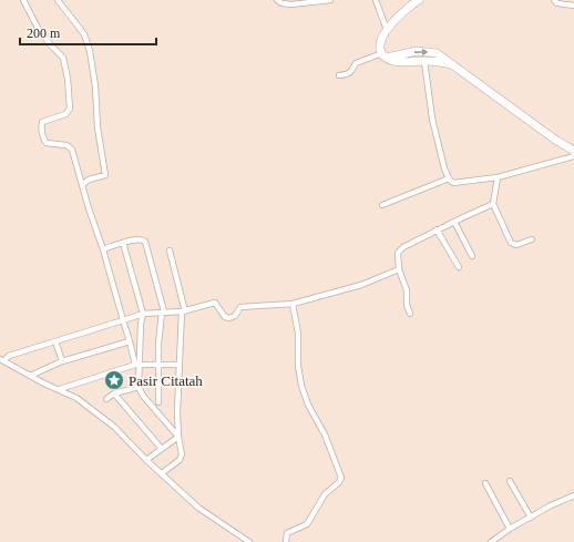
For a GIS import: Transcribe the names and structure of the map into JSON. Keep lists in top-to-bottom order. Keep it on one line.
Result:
{"places":{"place":["Pasir Citatah"]},"scale_bar":"200 m"}
